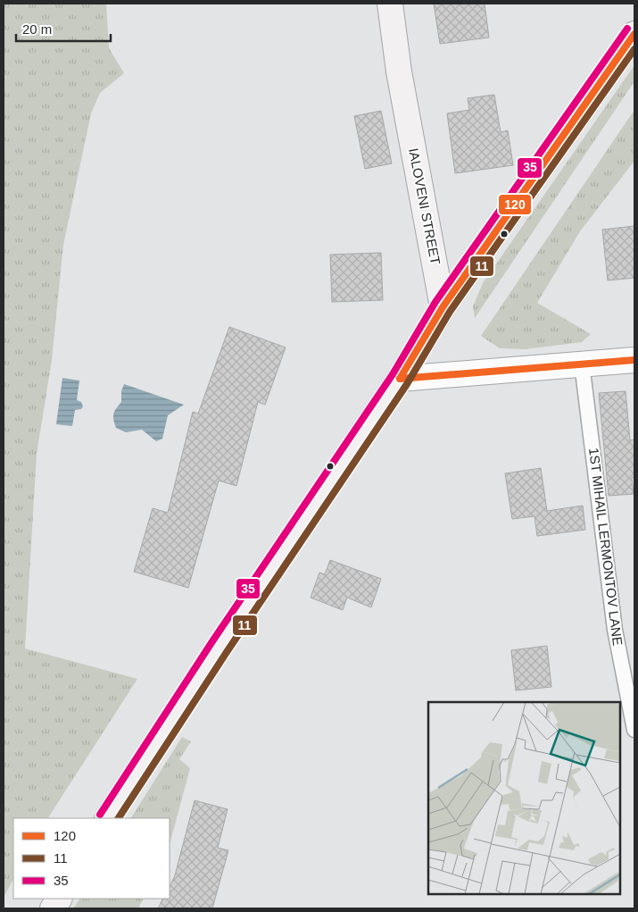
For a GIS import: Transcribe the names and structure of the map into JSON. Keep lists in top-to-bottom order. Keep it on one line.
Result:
{"streets":{"street":["IALOVENI STREET"],"lane":["1ST MIHAIL LERMONTOV LANE"]},"lines":["transit line 35","transit line 120","transit line 11"],"legend":["120","11","35"],"scale_bar":"20 m"}
